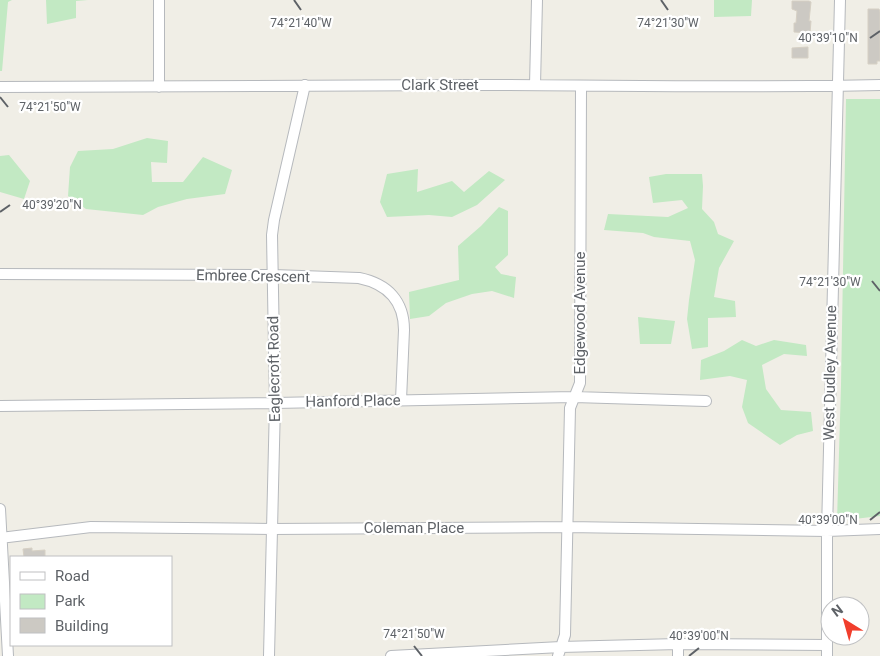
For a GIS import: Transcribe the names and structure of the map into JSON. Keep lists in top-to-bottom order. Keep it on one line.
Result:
{"streets":{"street":["Clark Street","Embree Crescent","Edgewood Avenue","Eaglecroft Road","West Dudley Avenue","Hanford Place","Coleman Place"]},"crossings":[["Clark Street","Edgewood Avenue"],["Clark Street","Eaglecroft Road"],["Clark Street","West Dudley Avenue"],["Embree Crescent","Eaglecroft Road"],["Embree Crescent","Hanford Place"],["Edgewood Avenue","Hanford Place"],["Edgewood Avenue","Coleman Place"],["Eaglecroft Road","Hanford Place"],["Eaglecroft Road","Coleman Place"],["West Dudley Avenue","Coleman Place"]],"legend":["Road","Park","Building"],"north":"top left","coordinates":["74°21'40\"W","74°21'30\"W","40°39'10\"N","74°21'50\"W","40°39'20\"N","40°39'00\"N"]}
